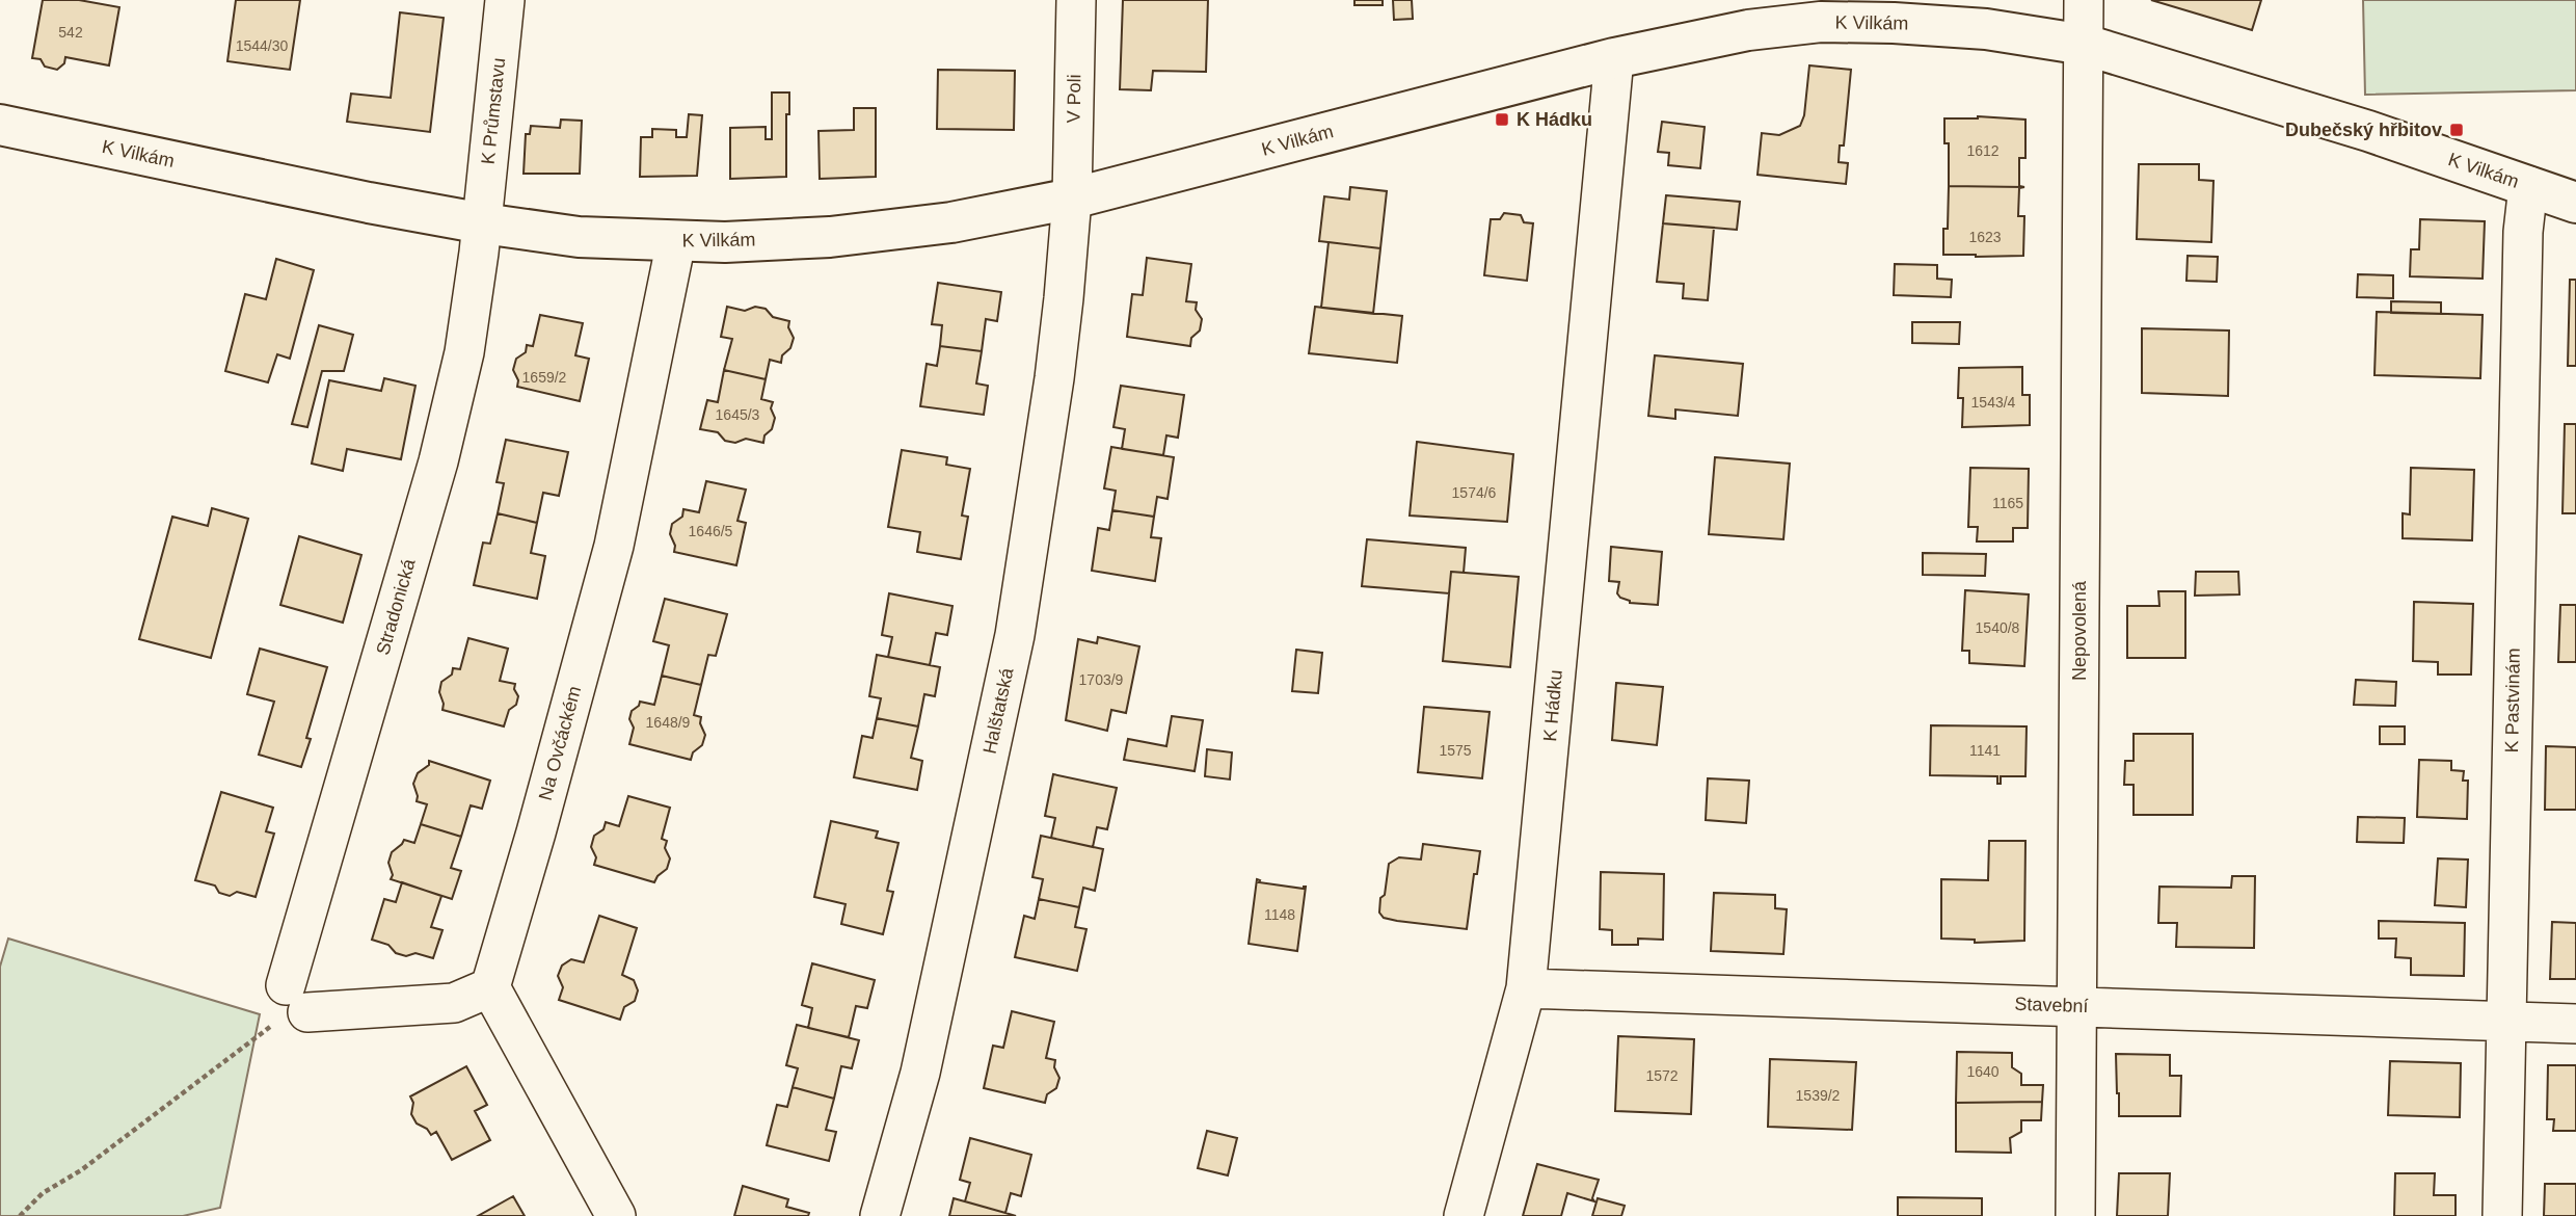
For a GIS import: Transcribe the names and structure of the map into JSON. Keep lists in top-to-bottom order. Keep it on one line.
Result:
{"streets":{"street":["K Vilkám","V Poli","K Průmstavu","Stradonická","Nepovolená","K Pastvinám","K Hádku","Halštatská","Na Ovčáckém","Stavební"]},"crossings":[["K Vilkám","V Poli"],["K Vilkám","K Průmstavu"],["K Vilkám","Stradonická"],["K Vilkám","Nepovolená"],["K Vilkám","K Pastvinám"],["K Vilkám","K Hádku"],["K Vilkám","Halštatská"],["K Vilkám","Na Ovčáckém"],["V Poli","Halštatská"],["K Průmstavu","Stradonická"],["Nepovolená","Stavební"],["K Pastvinám","Stavební"],["K Hádku","Stavební"]],"places":{"transit":["K Hádku","Dubečský hřbitov"]},"house_numbers":["542","1544/30","1612","1623","1659/2","1543/4","1645/3","1574/6","1165","1646/5","1540/8","1703/9","1648/9","1575","1141","1148","1640","1572","1539/2"]}
